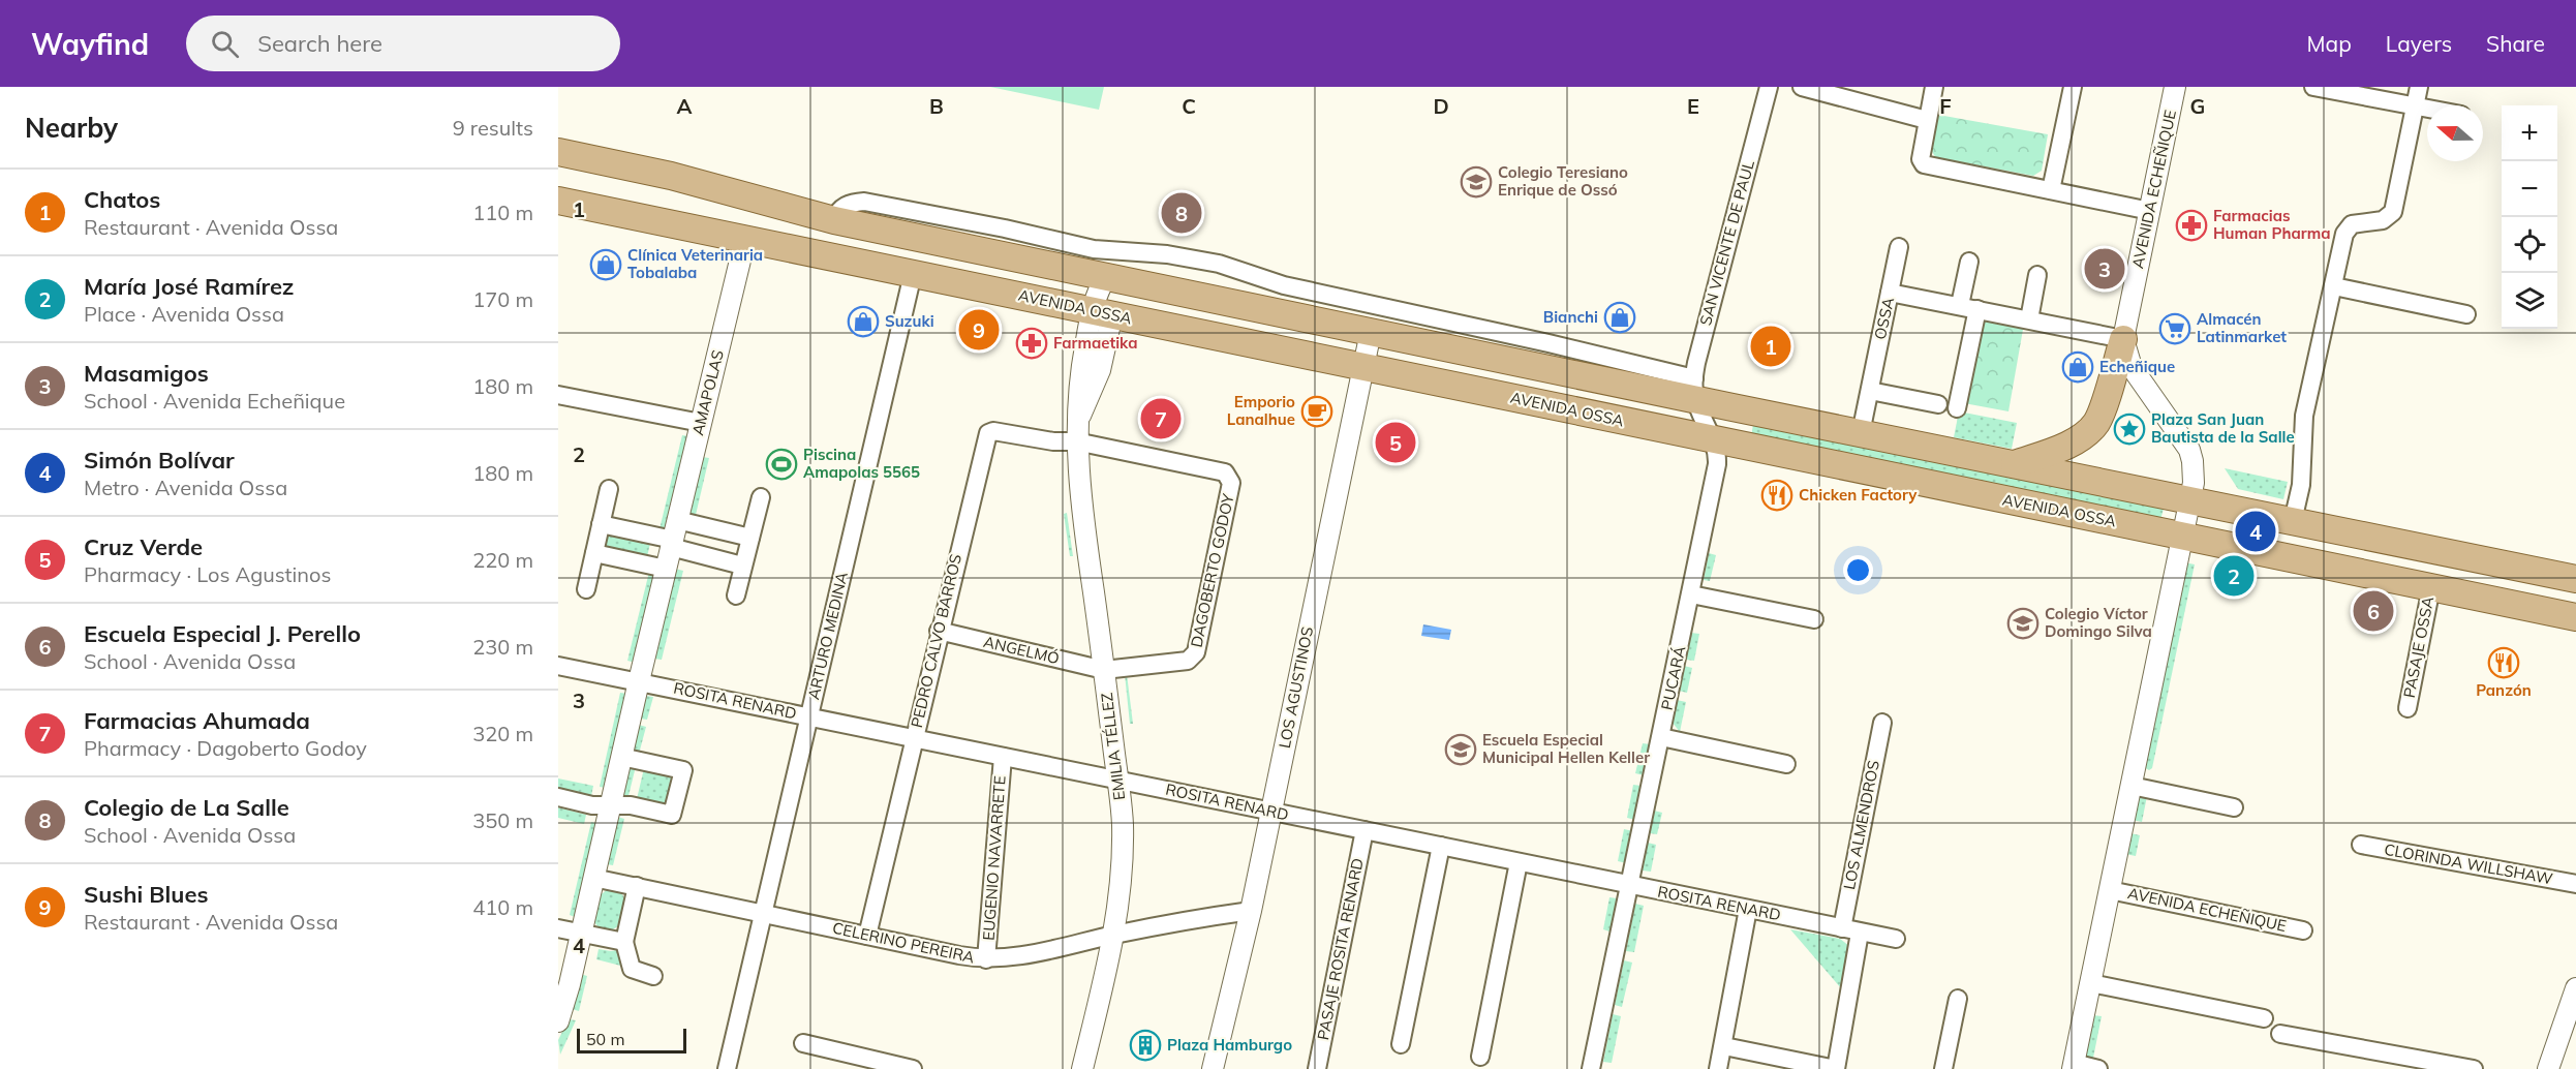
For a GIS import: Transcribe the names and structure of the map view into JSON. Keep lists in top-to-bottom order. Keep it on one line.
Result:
{"streets":{"main road":["AVENIDA OSSA"],"street":["AVENIDA ECHEÑIQUE","SAN VICENTE DE PAUL","OSSA","AMAPOLAS","DAGOBERTO GODOY","ARTURO MEDINA","PEDRO CALVO BARROS","PASAJE OSSA","ANGELMÓ","PUCARÁ","LOS AGUSTINOS","ROSITA RENARD","EMILIA TÉLLEZ","LOS ALMENDROS","EUGENIO NAVARRETE","CLORINDA WILLSHAW","CELERINO PEREIRA","PASAJE ROSITA RENARD"]},"crossings":[["AVENIDA ECHEÑIQUE","AVENIDA OSSA"],["SAN VICENTE DE PAUL","PUCARÁ"],["AVENIDA OSSA","AMAPOLAS"],["AVENIDA OSSA","ARTURO MEDINA"],["AVENIDA OSSA","PASAJE OSSA"],["AVENIDA OSSA","PUCARÁ"],["AVENIDA OSSA","LOS AGUSTINOS"],["AVENIDA OSSA","EMILIA TÉLLEZ"],["AMAPOLAS","ROSITA RENARD"],["AMAPOLAS","CELERINO PEREIRA"],["DAGOBERTO GODOY","PEDRO CALVO BARROS"],["DAGOBERTO GODOY","ANGELMÓ"],["DAGOBERTO GODOY","EMILIA TÉLLEZ"],["ARTURO MEDINA","ROSITA RENARD"],["ARTURO MEDINA","CELERINO PEREIRA"],["PEDRO CALVO BARROS","ANGELMÓ"],["PEDRO CALVO BARROS","ROSITA RENARD"],["PEDRO CALVO BARROS","EMILIA TÉLLEZ"],["PEDRO CALVO BARROS","CELERINO PEREIRA"],["ANGELMÓ","EMILIA TÉLLEZ"],["PUCARÁ","ROSITA RENARD"],["LOS AGUSTINOS","ROSITA RENARD"],["LOS AGUSTINOS","CELERINO PEREIRA"],["ROSITA RENARD","EMILIA TÉLLEZ"],["ROSITA RENARD","LOS ALMENDROS"],["ROSITA RENARD","EUGENIO NAVARRETE"],["ROSITA RENARD","PASAJE ROSITA RENARD"],["EMILIA TÉLLEZ","CELERINO PEREIRA"],["EUGENIO NAVARRETE","CELERINO PEREIRA"]],"places":{"school or university":["Colegio Teresiano Enrique de Ossó","Colegio Víctor Domingo Silva","Escuela Especial Municipal Hellen Keller"],"pharmacy":["Farmacias Human Pharma","Farmaetika"],"shop":["Clínica Veterinaria Tobalaba","Bianchi","Suzuki","Echeñique"],"supermarket":["Almacén Latinmarket"],"cafe":["Emporio Lanalhue"],"place":["Plaza San Juan Bautista de la Salle"],"sports":["Piscina Amapolas 5565"],"restaurant":["Chicken Factory","Panzón"],"building":["Plaza Hamburgo"]},"scale_bar":"50 m","north":"left","page":{"header":"Wayfind","search":"Search here","nav":["Map","Layers","Share"],"heading":["Nearby","9 results"],"map_buttons":["+","−"],"list":[{"mark":"1","name":"Chatos","note":"Restaurant · Avenida Ossa","value":"110 m"},{"mark":"2","name":"María José Ramírez","note":"Place · Avenida Ossa","value":"170 m"},{"mark":"3","name":"Masamigos","note":"School · Avenida Echeñique","value":"180 m"},{"mark":"4","name":"Simón Bolívar","note":"Metro · Avenida Ossa","value":"180 m"},{"mark":"5","name":"Cruz Verde","note":"Pharmacy · Los Agustinos","value":"220 m"},{"mark":"6","name":"Escuela Especial J. Perello","note":"School · Avenida Ossa","value":"230 m"},{"mark":"7","name":"Farmacias Ahumada","note":"Pharmacy · Dagoberto Godoy","value":"320 m"},{"mark":"8","name":"Colegio de La Salle","note":"School · Avenida Ossa","value":"350 m"},{"mark":"9","name":"Sushi Blues","note":"Restaurant · Avenida Ossa","value":"410 m"}],"pins":["8","3","9","1","7","5","4","2","6"],"scale":"50 m"},"grid":{"columns":["A","B","C","D","E","F","G"],"rows":["1","2","3","4"]}}
